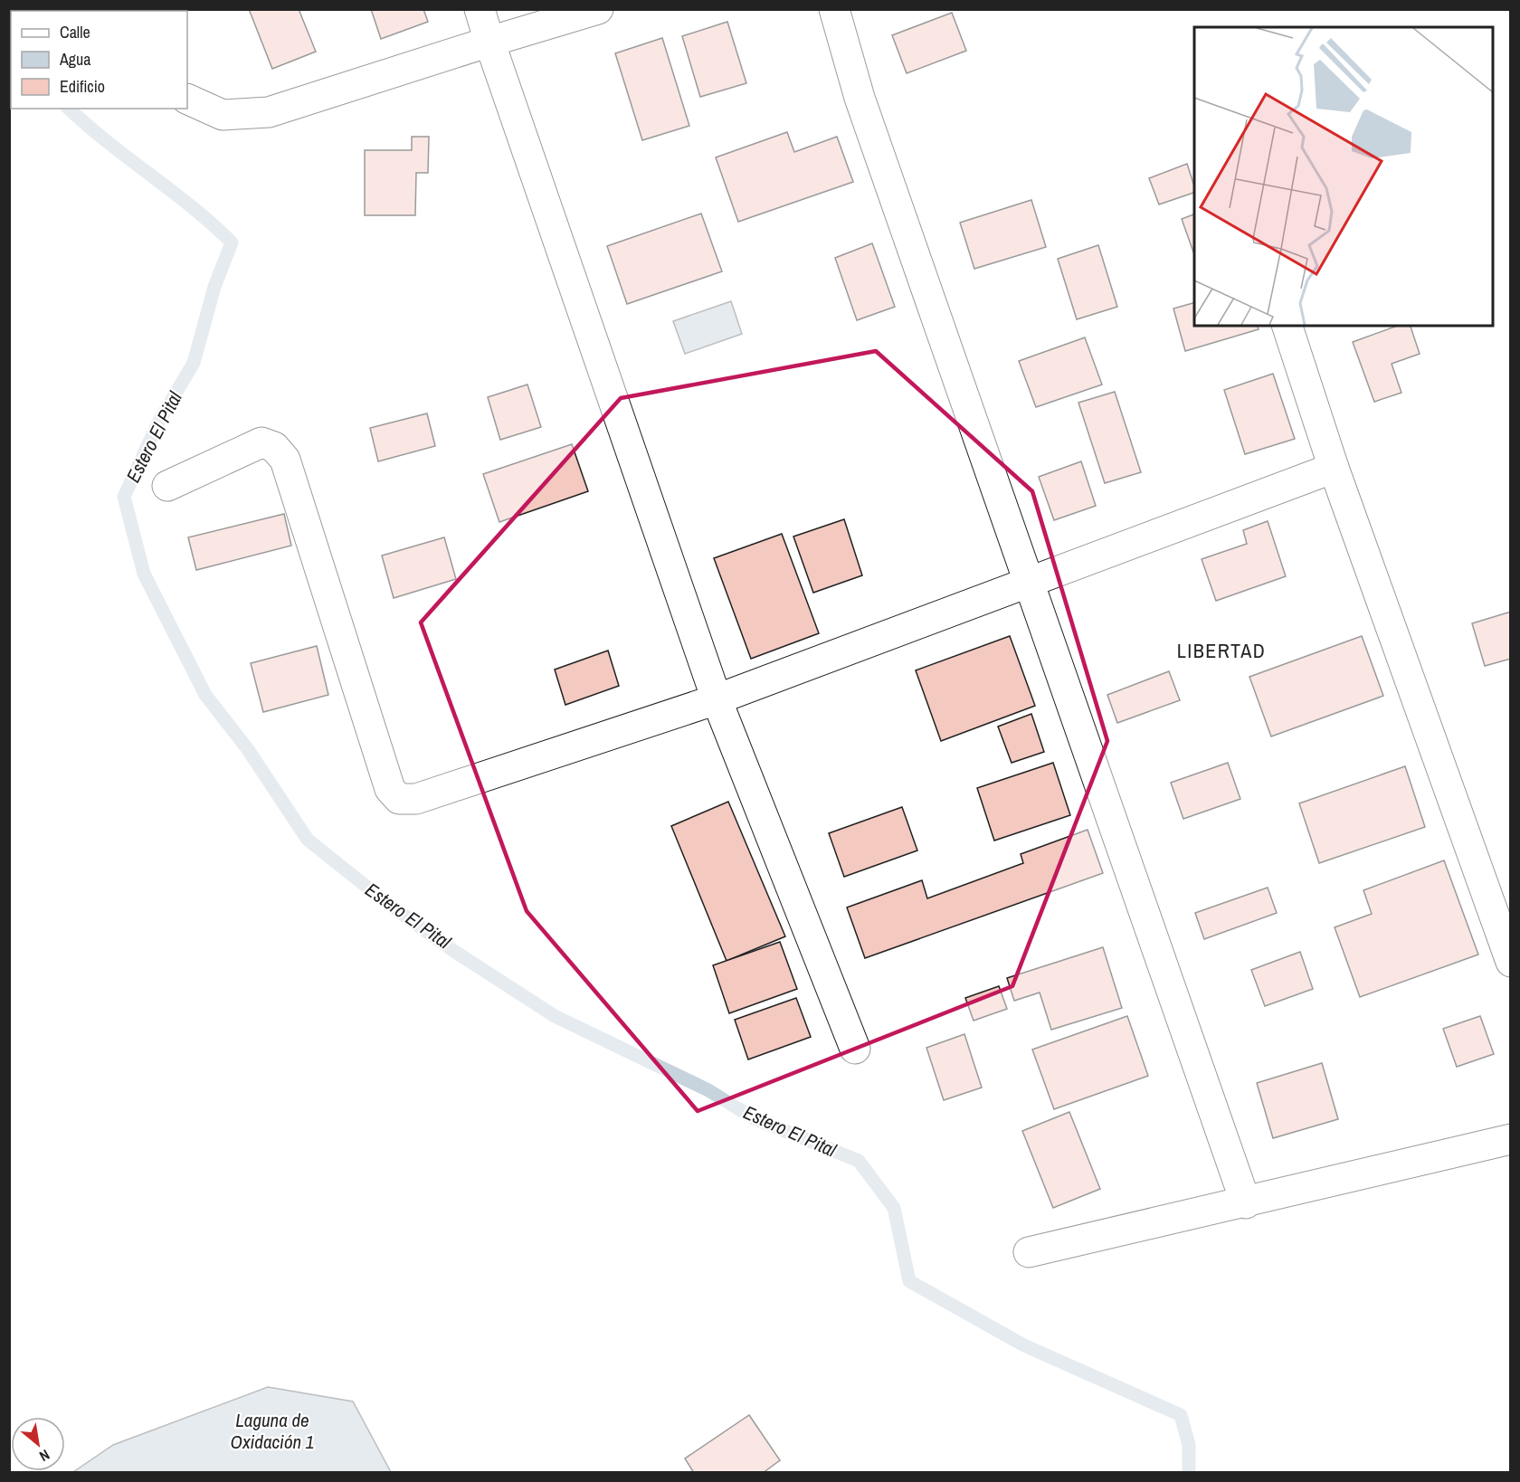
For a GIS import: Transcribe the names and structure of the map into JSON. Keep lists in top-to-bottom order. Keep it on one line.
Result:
{"districts":["LIBERTAD"],"water":["Estero El Pital","Laguna de Oxidación 1"],"legend":["Calle","Agua","Edificio"],"north":"bottom right"}
